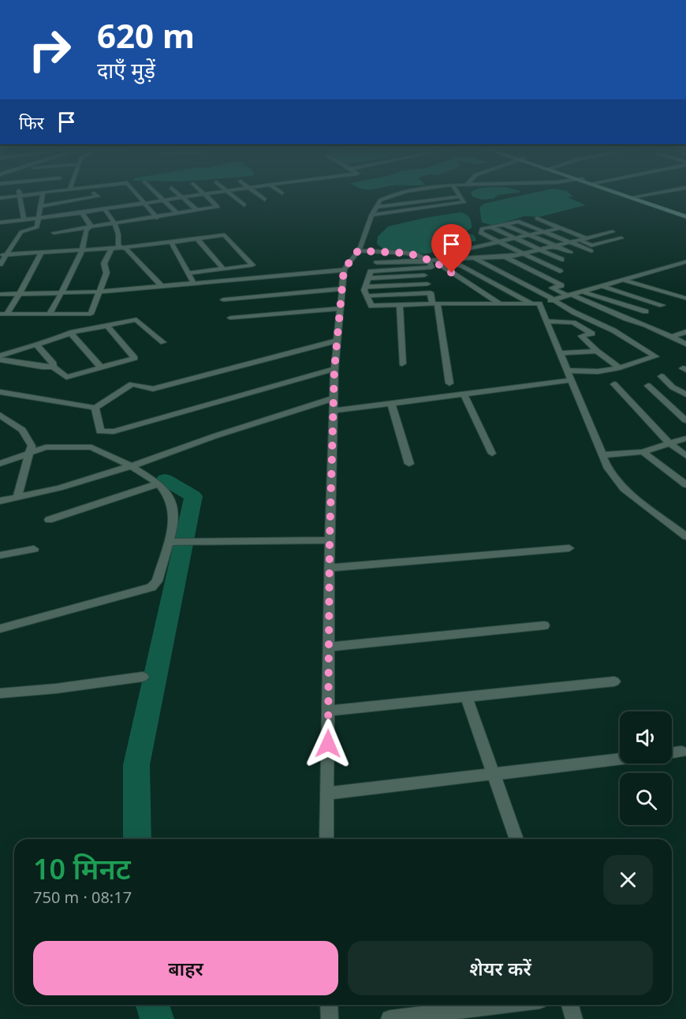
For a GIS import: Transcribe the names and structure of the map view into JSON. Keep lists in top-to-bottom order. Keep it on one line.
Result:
{"page":{"turn":["620 m","दाएँ मुड़ें"],"then":"फिर","heading":["10 मिनट","750 m · 08:17"],"buttons":["बाहर","शेयर करें"]}}
